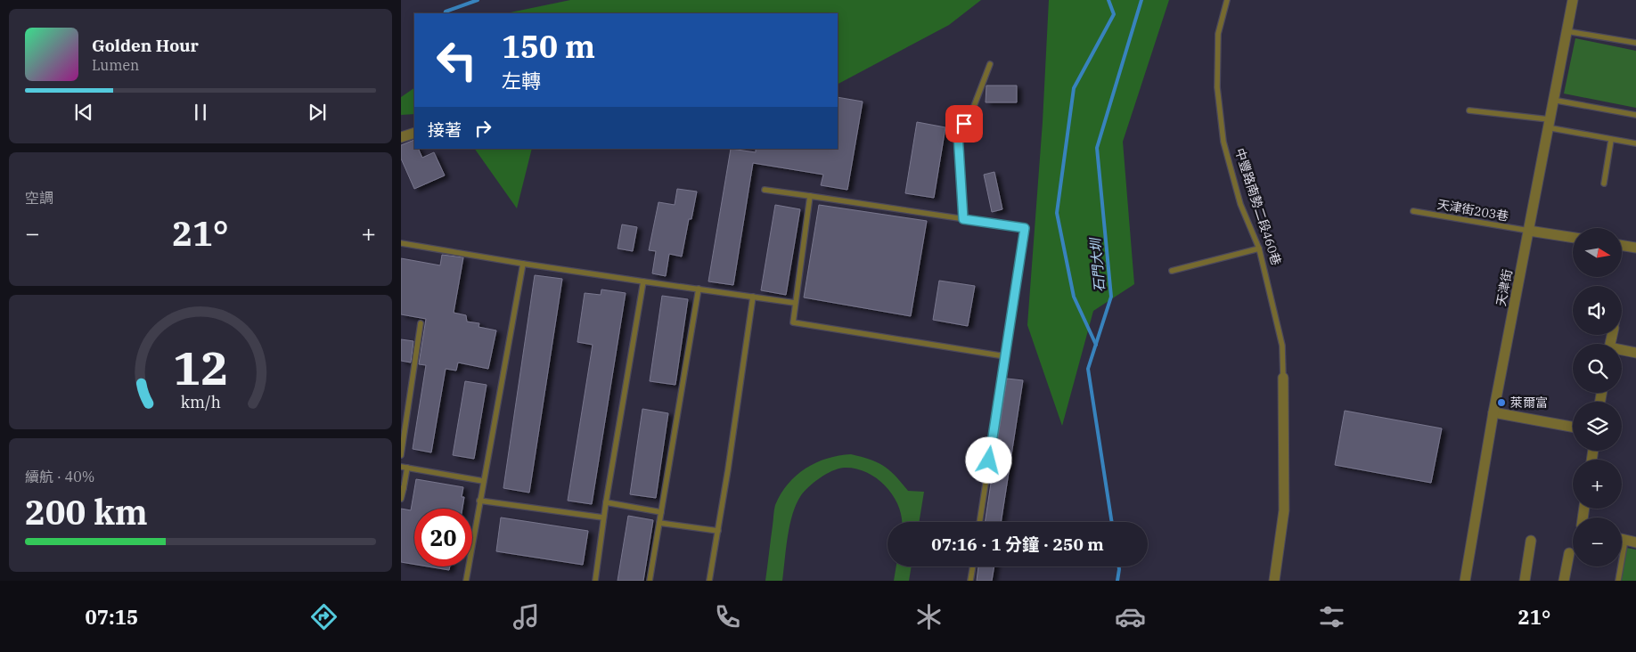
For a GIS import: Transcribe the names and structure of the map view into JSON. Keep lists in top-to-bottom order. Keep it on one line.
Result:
{"streets":{"street":["中豐路南勢二段460巷","天津街"],"lane":["天津街203巷"]},"crossings":[["天津街203巷","天津街"]],"water":["石門大圳"],"places":["萊爾富"],"north":"right","page":{"turn":["150 m","左轉"],"song":["Golden Hour","Lumen"],"then":"接著","tile":["空調",["續航 · 40%","200 km"]],"heat":["−","21°","+"],"map_buttons":["+","−"],"limit":"20","trip":"07:16 · 1 分鐘 · 250 m","tabs":["07:15","21°"],"gauge":["12","km/h"]}}
